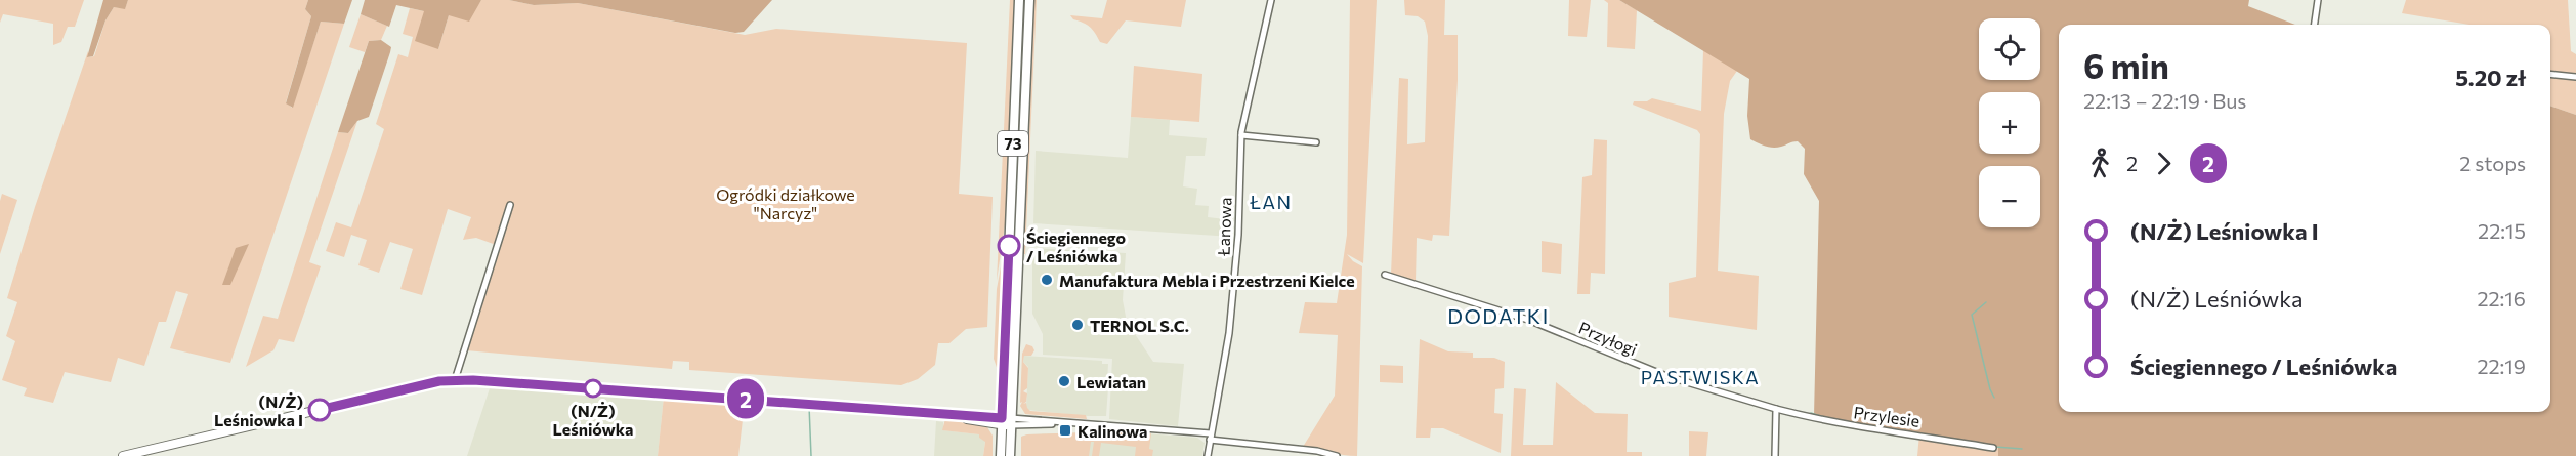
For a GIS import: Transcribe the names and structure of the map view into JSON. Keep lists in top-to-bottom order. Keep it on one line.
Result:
{"streets":{"main road":["73"],"street":["Łanowa","Przyłogi","Przylesie"]},"crossings":[["Przyłogi","Przylesie"]],"districts":["ŁAN","DODATKI","PASTWISKA"],"parks":["Ogródki działkowe \"Narcyz\""],"places":{"other":["Ściegiennego / Leśniówka","Manufaktura Mebla i Przestrzeni Kielce","TERNOL S.C.","Lewiatan","(N/Ż) Leśniówka","(N/Ż) Leśniowka I"],"transit":["Kalinowa"]},"lines":["bus line 2"],"page":{"on_map":"2","map_buttons":["+","−"],"heading":["6 min","22:13 – 22:19 · Bus","5.20 zł"],"legs":["2","2","2 stops"],"list":[{"name":"(N/Ż) Leśniowka I","value":"22:15"},{"name":"(N/Ż) Leśniówka","value":"22:16"},{"name":"Ściegiennego / Leśniówka","value":"22:19"}]}}
